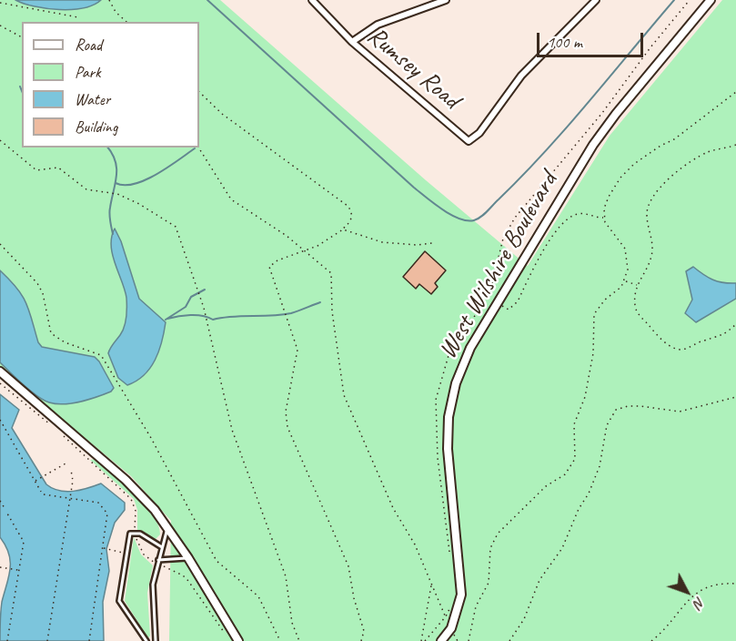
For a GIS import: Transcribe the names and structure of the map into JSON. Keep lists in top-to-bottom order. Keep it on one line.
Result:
{"streets":{"street":["Rumsey Road","West Wilshire Boulevard"]},"legend":["Road","Park","Water","Building"],"scale_bar":"100 m","north":"bottom right"}
